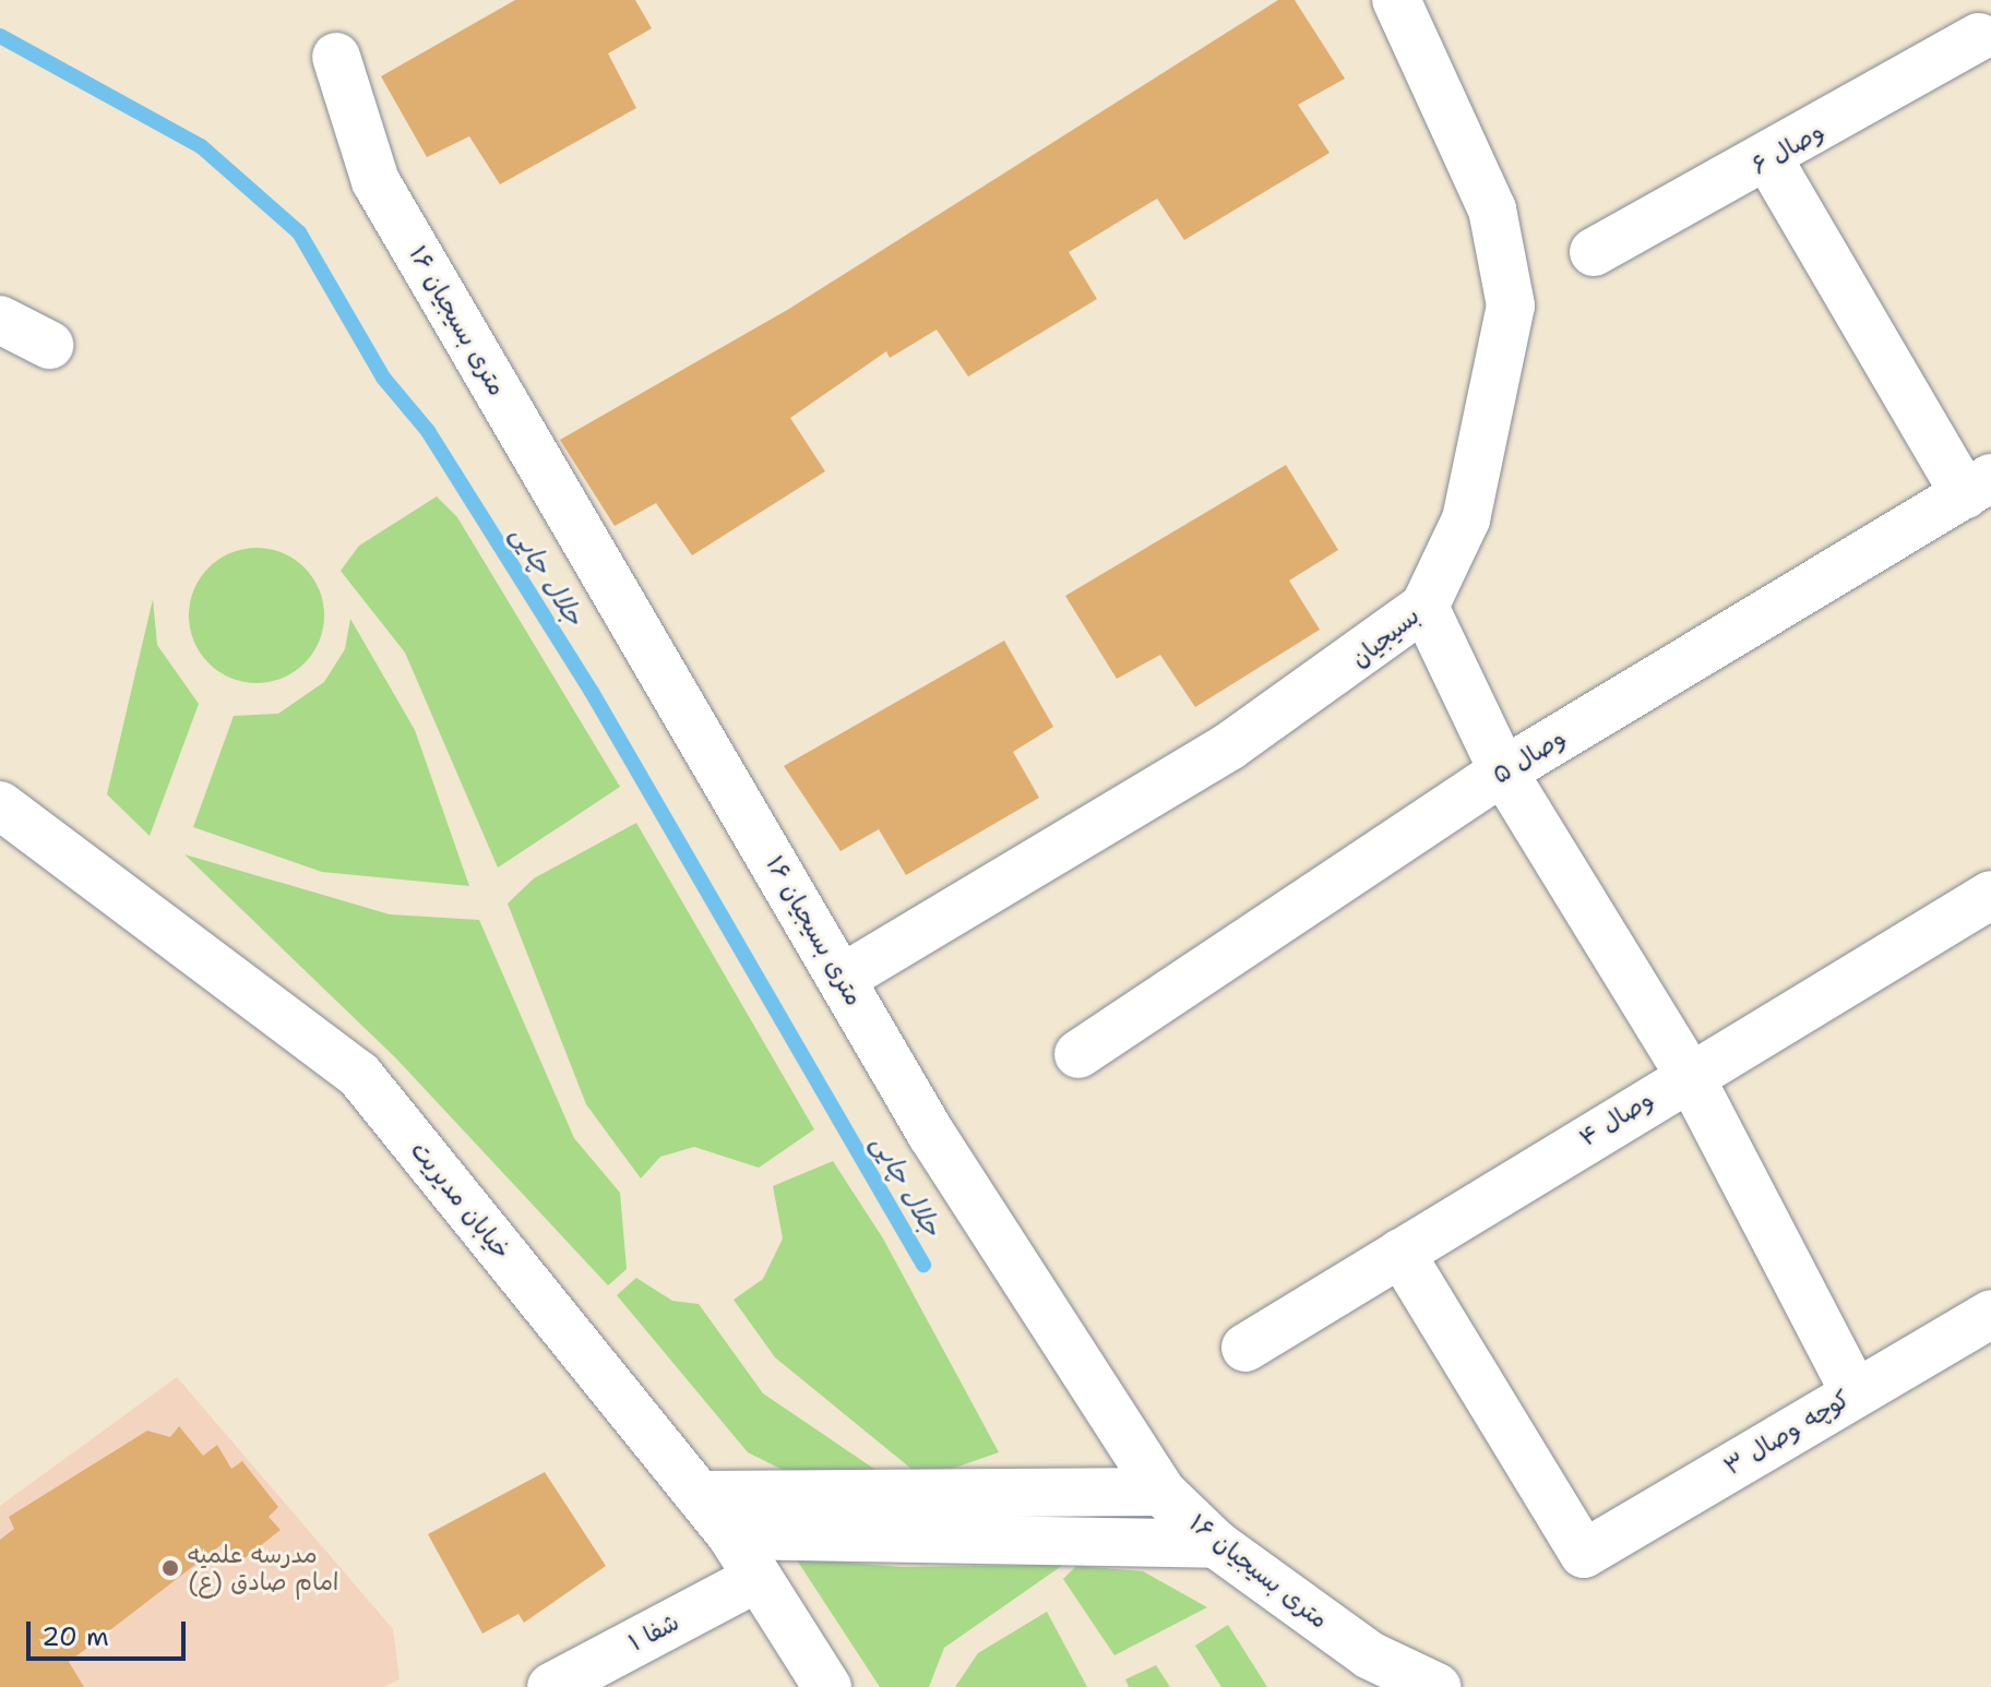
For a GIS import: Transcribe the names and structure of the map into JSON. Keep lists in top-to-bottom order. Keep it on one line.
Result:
{"streets":{"street":["وصال ۶","۱۶ متری بسیجیان","بسیجیان","وصال ۵","وصال ۴","خیابان مدیریت","کوچه وصال ۳","شفا ۱"]},"crossings":[["۱۶ متری بسیجیان","بسیجیان"],["وصال ۴","کوچه وصال ۳"],["خیابان مدیریت","شفا ۱"]],"water":["جلال چایی"],"places":["مدرسه علمیه امام صادق (ع)"],"scale_bar":"20 m"}
